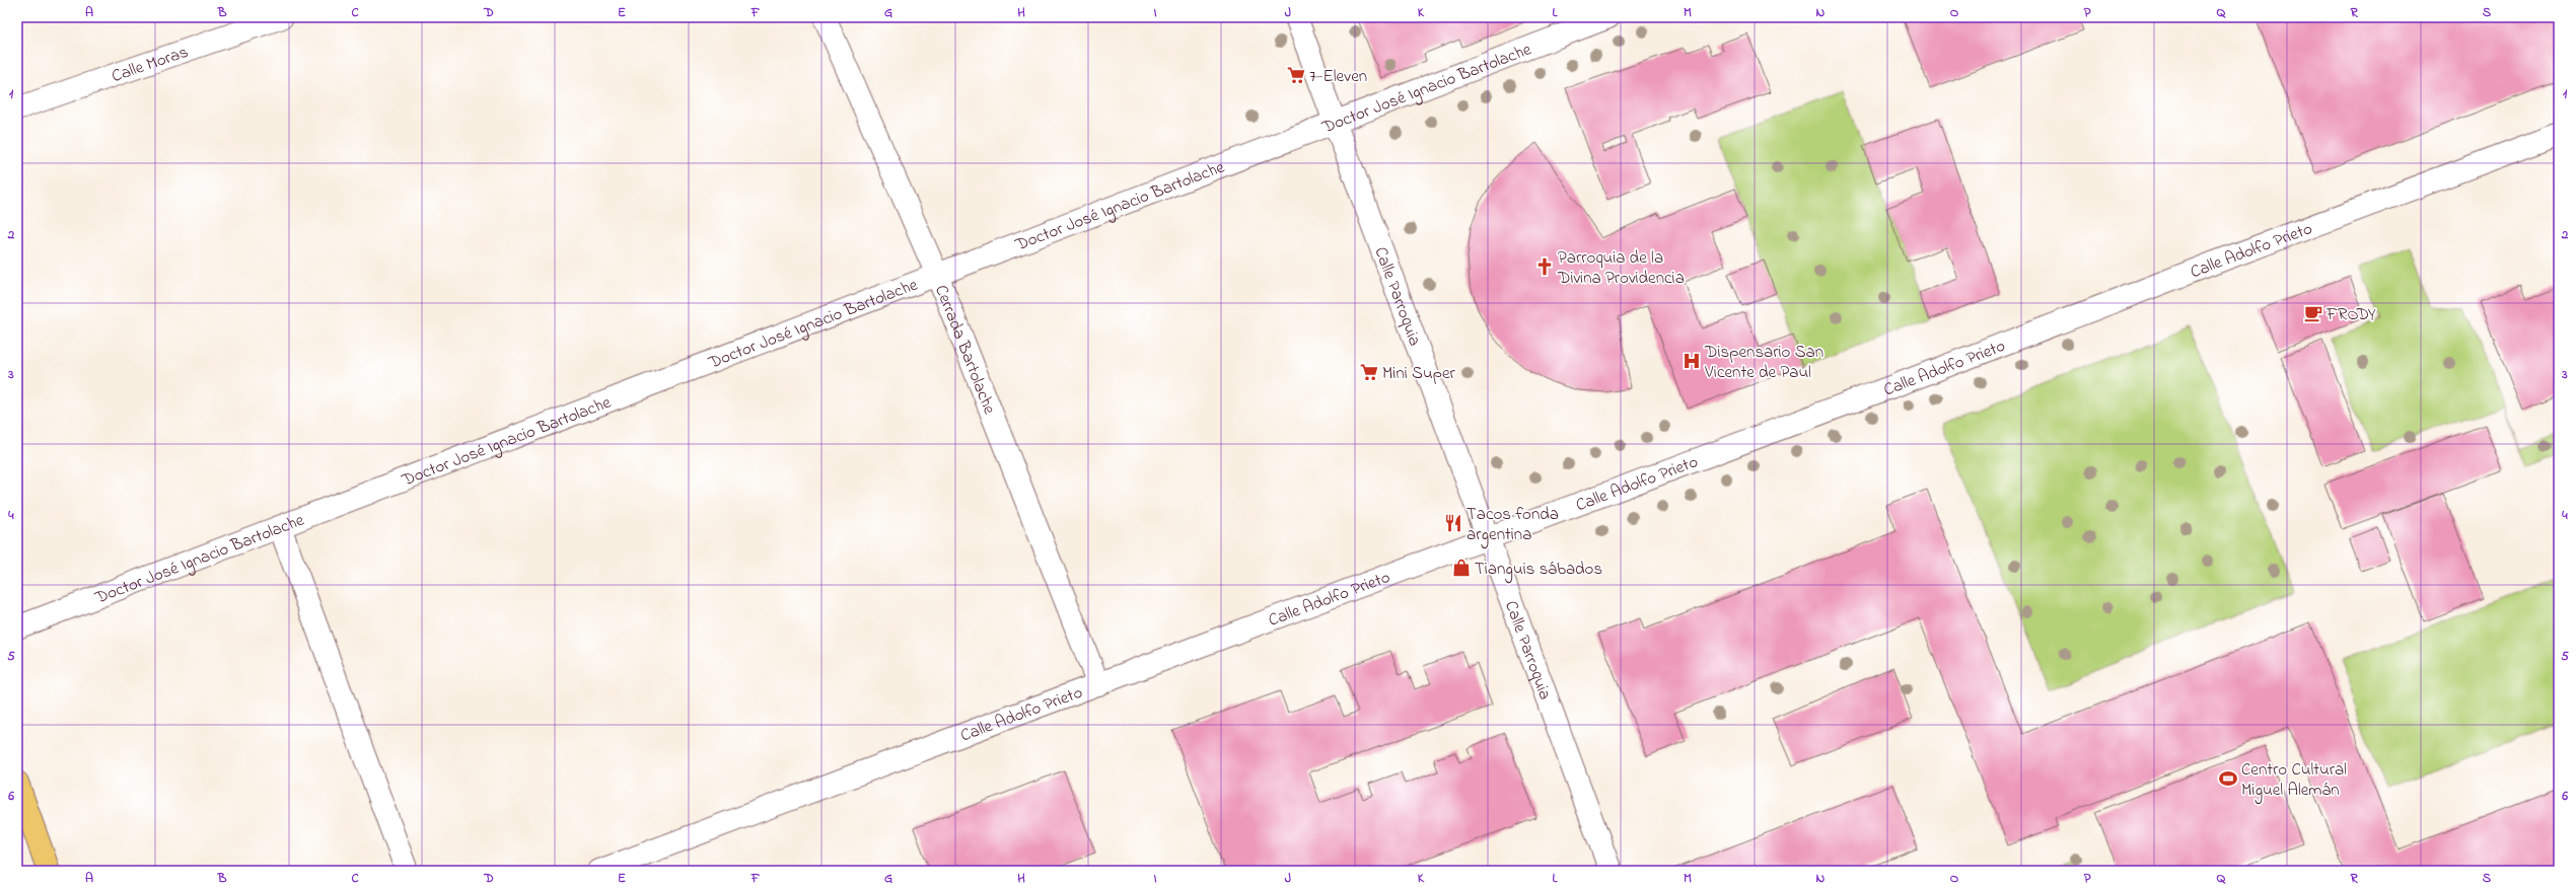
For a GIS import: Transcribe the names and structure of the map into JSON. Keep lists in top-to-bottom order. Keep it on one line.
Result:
{"streets":{"street":["Calle Moras","Doctor José Ignacio Bartolache","Calle Adolfo Prieto","Calle Parroquia","Cerrada Bartolache"]},"crossings":[["Doctor José Ignacio Bartolache","Calle Parroquia"],["Doctor José Ignacio Bartolache","Cerrada Bartolache"],["Calle Adolfo Prieto","Calle Parroquia"],["Calle Adolfo Prieto","Cerrada Bartolache"]],"places":{"supermarket":["7-Eleven","Mini Super"],"church":["Parroquia de la Divina Providencia"],"cafe":["FRODY"],"hospital":["Dispensario San Vicente de Paul"],"restaurant":["Tacos fonda argentina"],"shop":["Tianguis sábados"],"sports":["Centro Cultural Miguel Alemán"]},"grid":{"columns":["A","B","C","D","E","F","G","H","I","J","K","L","M","N","O","P","Q","R","S"],"rows":["1","2","3","4","5","6"]}}
